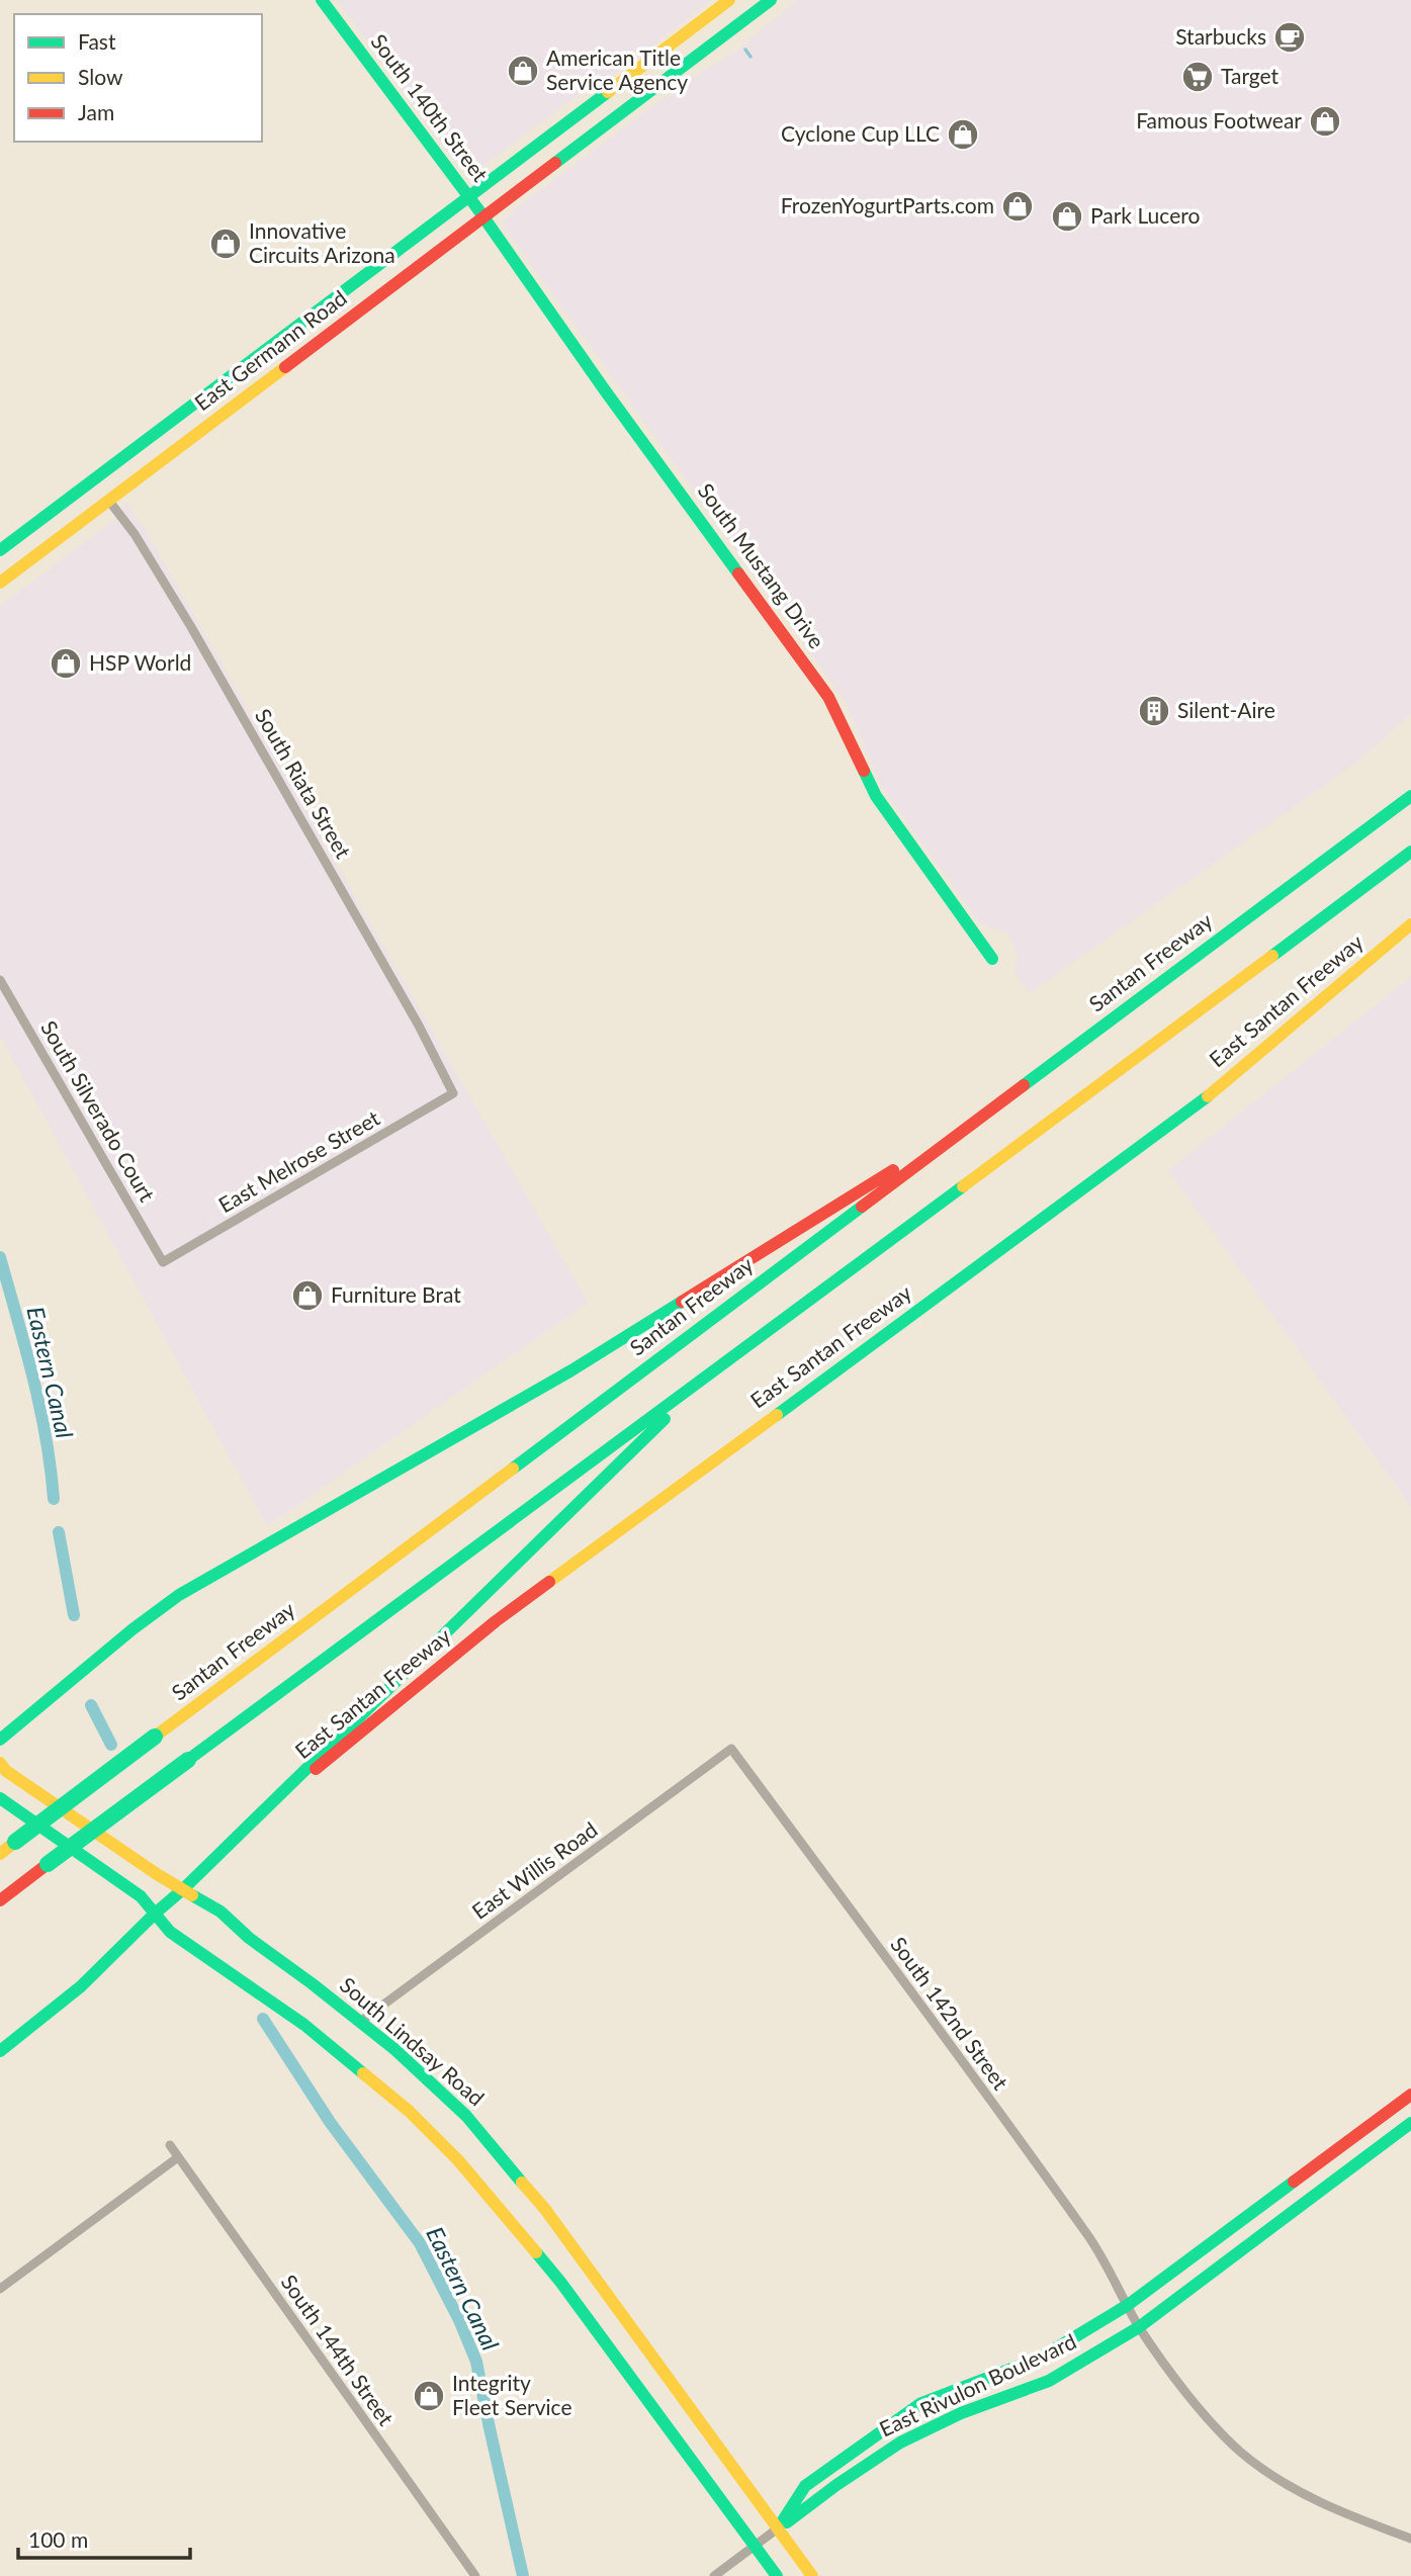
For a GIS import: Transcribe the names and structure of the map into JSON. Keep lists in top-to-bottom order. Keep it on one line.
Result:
{"streets":{"main road":["South 140th Street","East Germann Road","South Mustang Drive","Santan Freeway","East Santan Freeway","South Lindsay Road","East Rivulon Boulevard"],"street":["South Riata Street","South Silverado Court","East Melrose Street","East Willis Road","South 142nd Street","South 144th Street"]},"crossings":[["South 140th Street","East Germann Road"],["South 140th Street","South Mustang Drive"],["East Germann Road","South Mustang Drive"],["East Germann Road","South Riata Street"],["South Riata Street","East Melrose Street"],["South Silverado Court","East Melrose Street"],["East Willis Road","South 142nd Street"],["East Willis Road","South Lindsay Road"],["South 142nd Street","East Rivulon Boulevard"],["South Lindsay Road","East Rivulon Boulevard"]],"water":["Eastern Canal"],"places":{"cafe":["Starbucks"],"shop":["American Title Service Agency","Famous Footwear","Cyclone Cup LLC","FrozenYogurtParts.com","Park Lucero","Innovative Circuits Arizona","HSP World","Furniture Brat","Integrity Fleet Service"],"supermarket":["Target"],"building":["Silent-Aire"]},"legend":["Fast","Slow","Jam"],"scale_bar":"100 m"}
